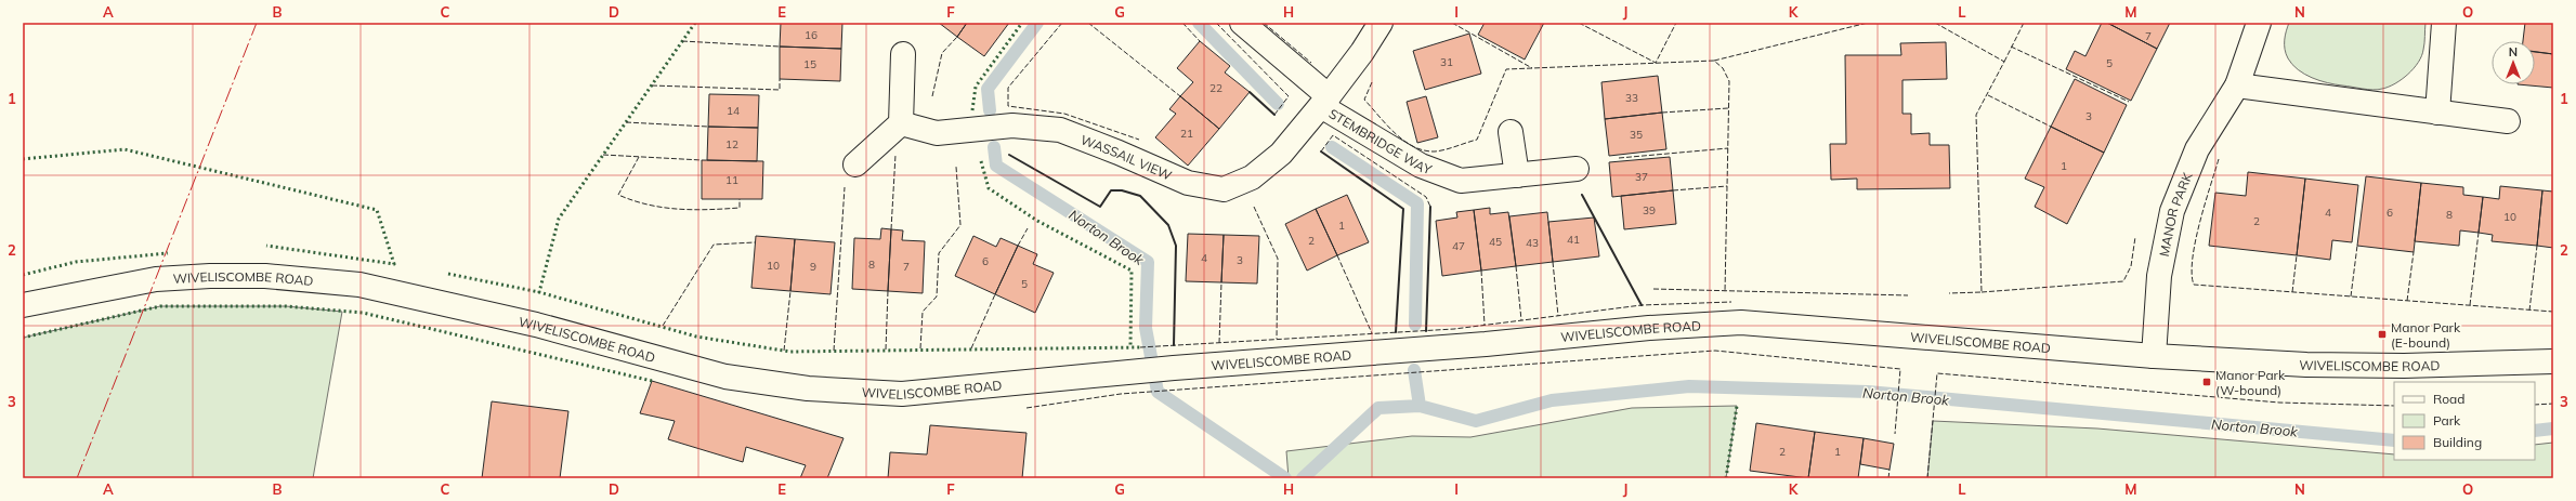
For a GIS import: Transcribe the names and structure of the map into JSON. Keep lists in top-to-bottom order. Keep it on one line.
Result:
{"streets":{"main road":["STEMBRIDGE WAY","WASSAIL VIEW","MANOR PARK","WIVELISCOMBE ROAD"]},"crossings":[["STEMBRIDGE WAY","WASSAIL VIEW"],["MANOR PARK","WIVELISCOMBE ROAD"]],"water":["Norton Brook"],"places":{"transit":["Manor Park (E-bound)","Manor Park (W-bound)"]},"house_numbers":["16","7","31","5","15","22","33","14","3","21","35","12","1","37","11","39","4","6","8","10","2","1","41","2","45","43","47","4","3","6","8","10","9","7","5","2","1"],"legend":["Road","Park","Building"],"north":"top","grid":{"columns":["A","B","C","D","E","F","G","H","I","J","K","L","M","N","O"],"rows":["1","2","3"]}}
